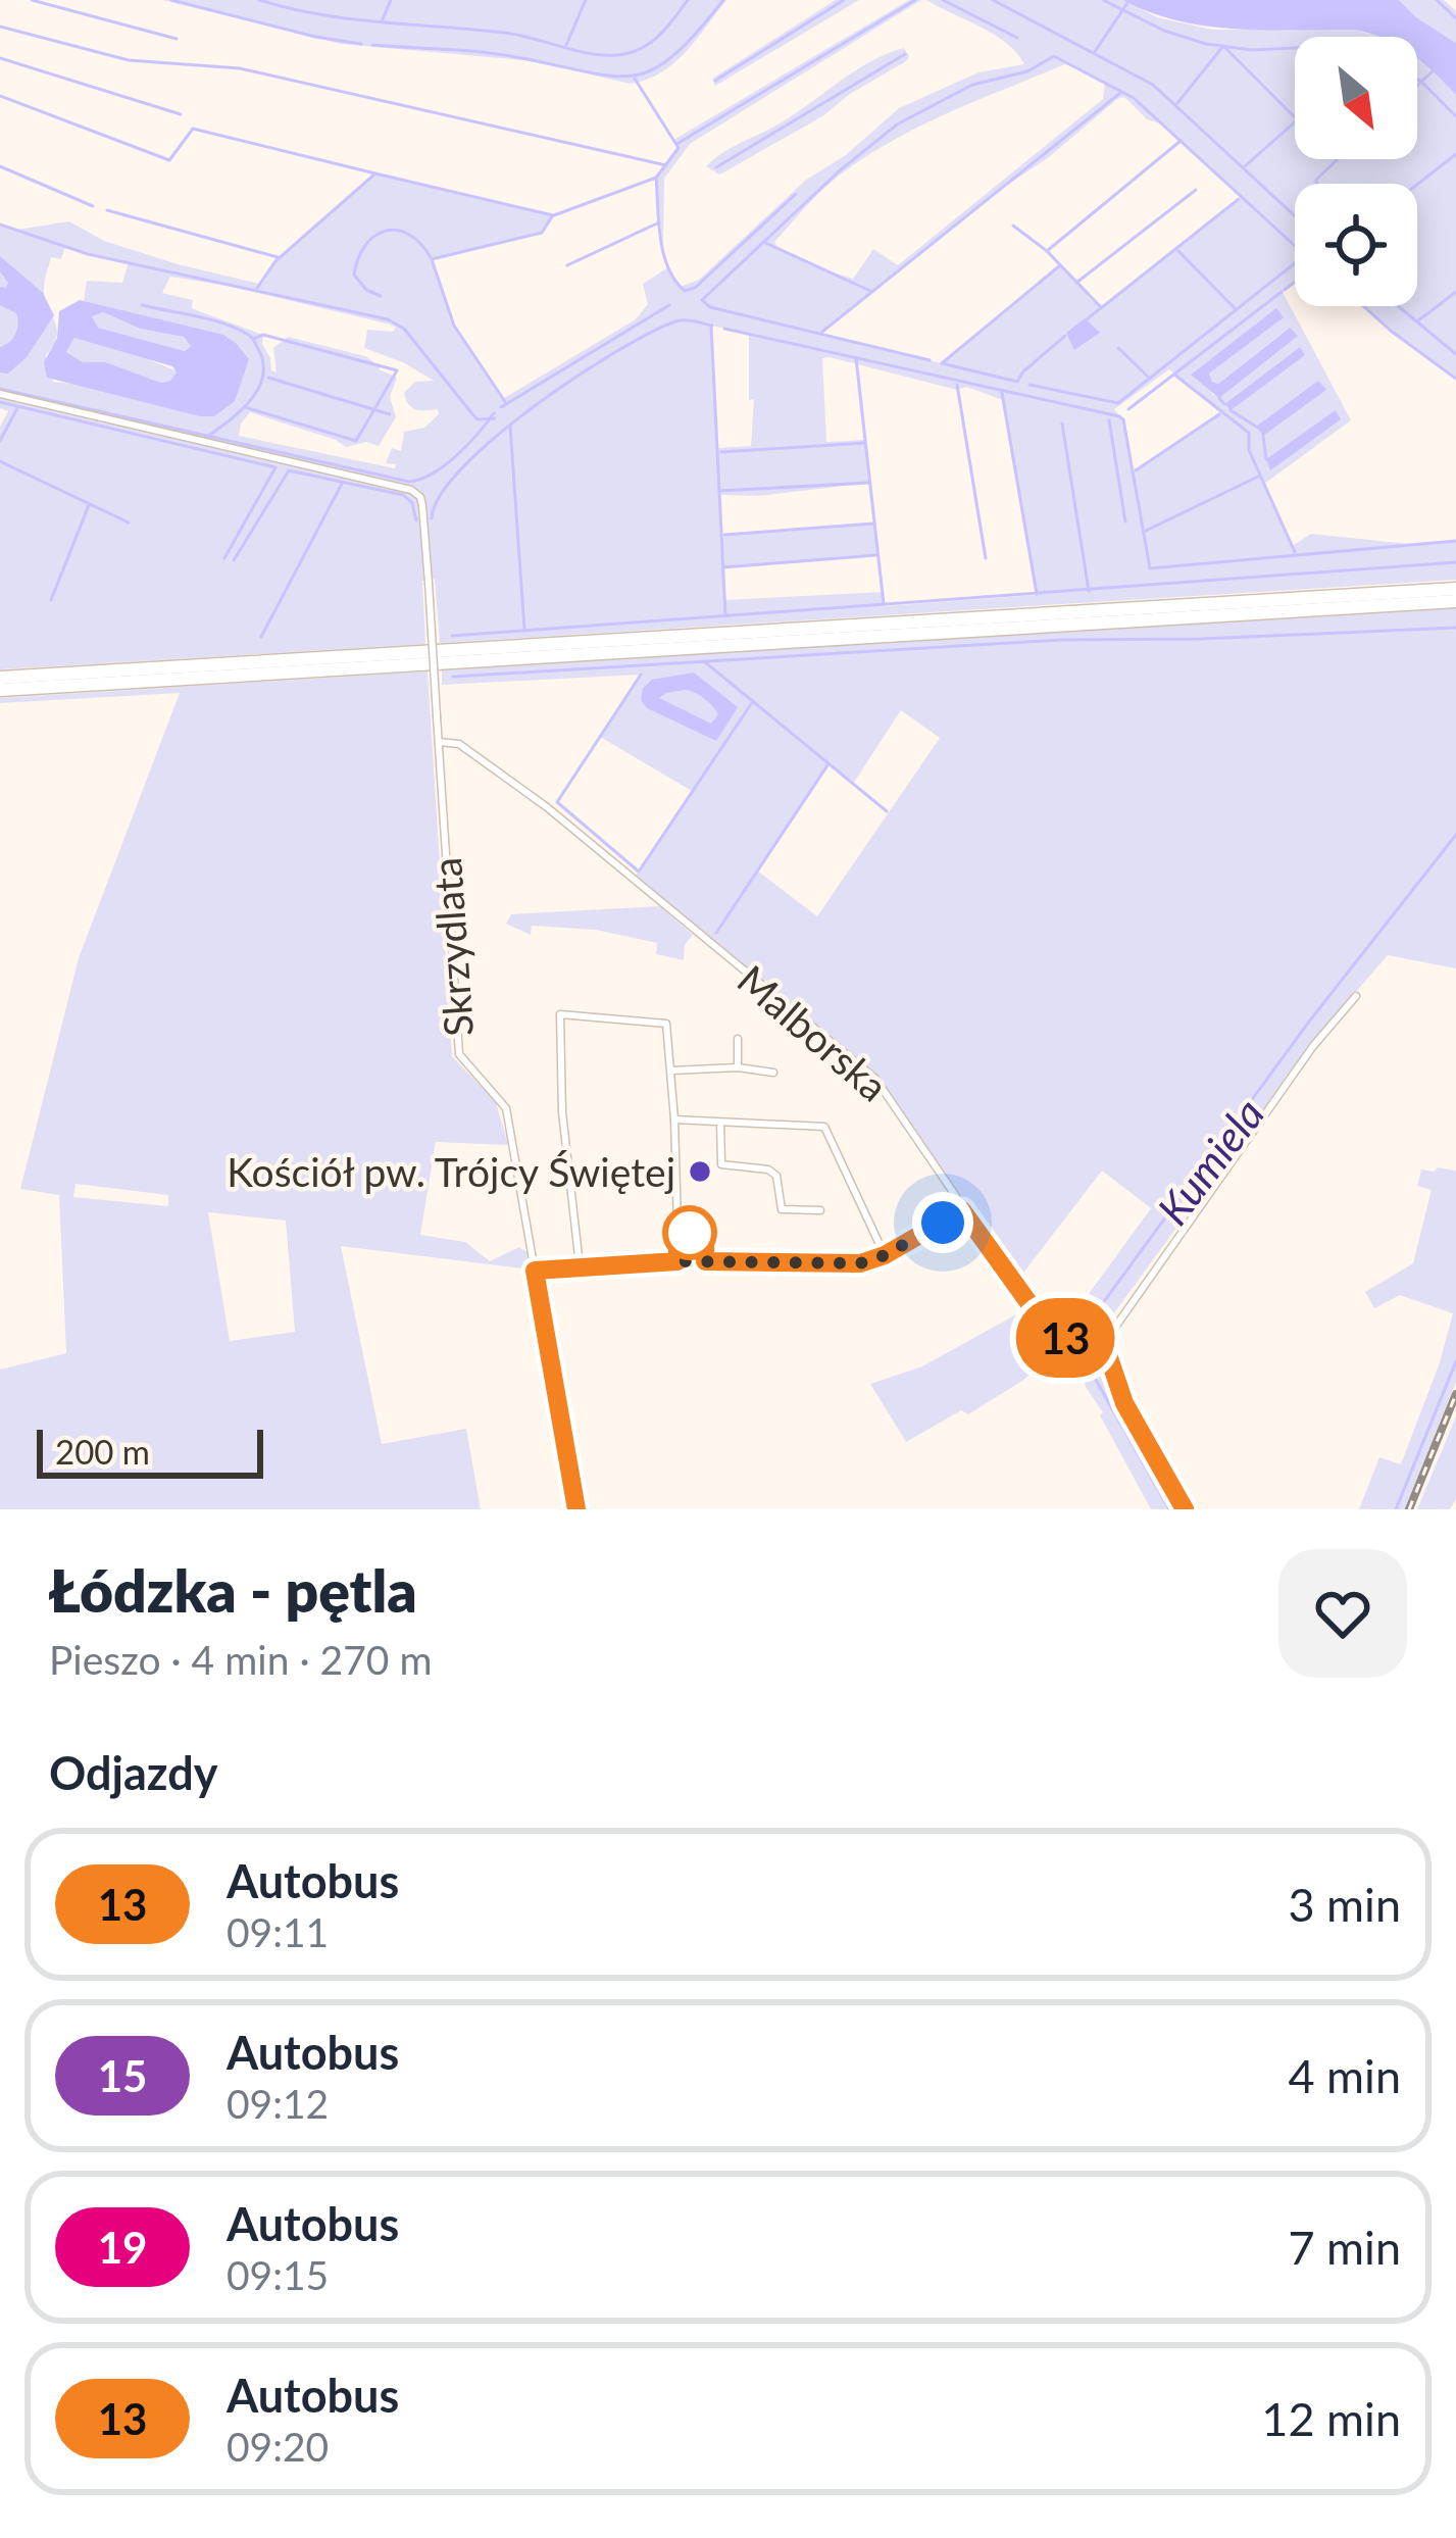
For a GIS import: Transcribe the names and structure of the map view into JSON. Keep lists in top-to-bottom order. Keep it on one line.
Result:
{"streets":{"street":["Skrzydlata","Malborska"]},"crossings":[["Skrzydlata","Malborska"]],"water":["Kumiela"],"places":["Kościół pw. Trójcy Świętej"],"lines":["bus line 13"],"scale_bar":"200 m","north":"bottom right","page":{"on_map":"13","scale":"200 m","heading":[["Łódzka - pętla","Pieszo · 4 min · 270 m"],"Odjazdy"],"list":[{"mark":"13","name":"Autobus","note":"09:11","value":"3 min"},{"mark":"15","name":"Autobus","note":"09:12","value":"4 min"},{"mark":"19","name":"Autobus","note":"09:15","value":"7 min"},{"mark":"13","name":"Autobus","note":"09:20","value":"12 min"}]}}
